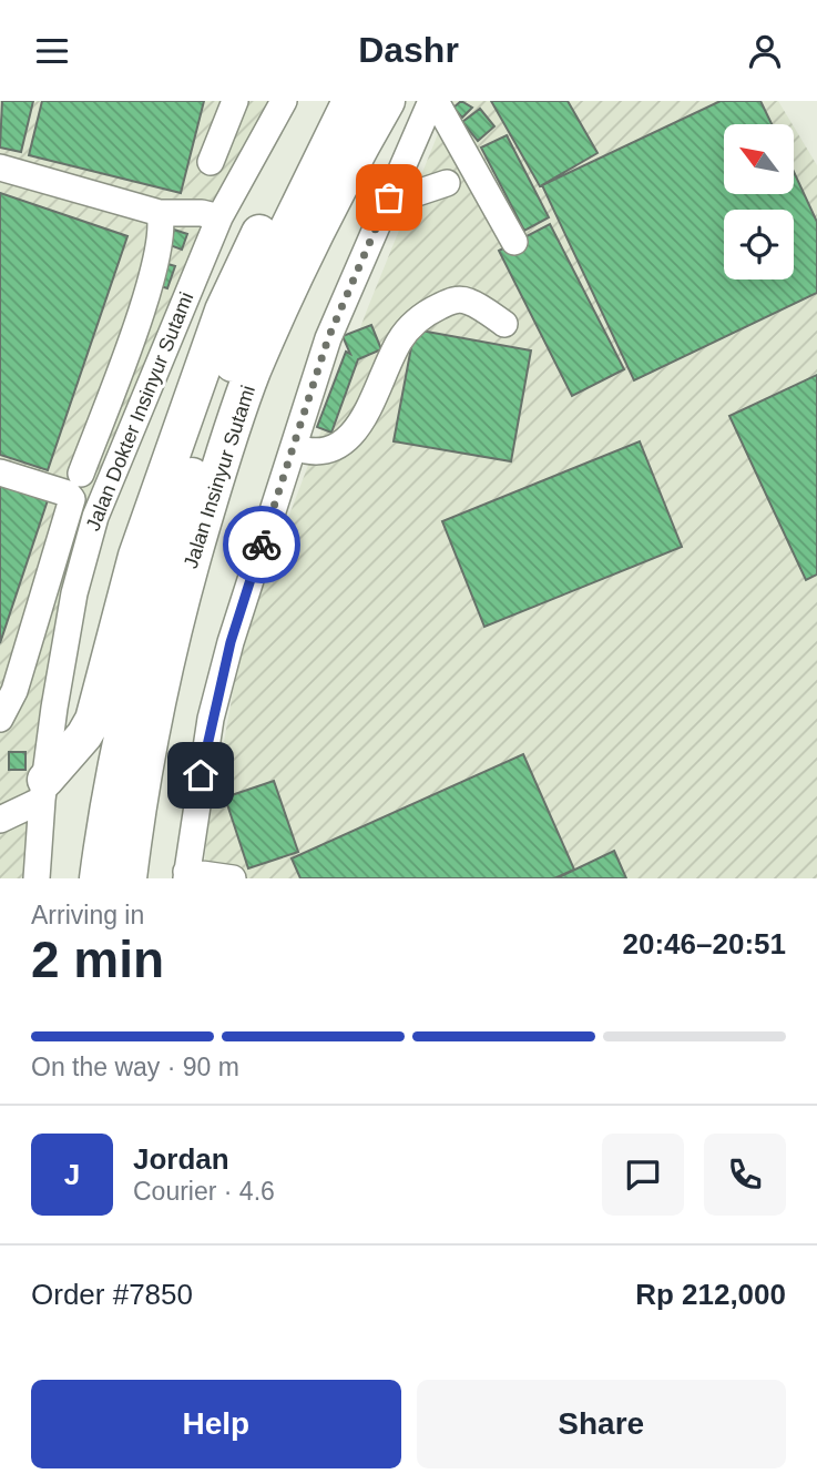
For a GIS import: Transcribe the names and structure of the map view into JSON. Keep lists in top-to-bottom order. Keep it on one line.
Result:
{"streets":{"highway":["Jalan Insinyur Sutami"],"street":["Jalan Dokter Insinyur Sutami"]},"north":"top left","page":{"header":"Dashr","heading":["2 min","Arriving in","20:46–20:51"],"panel":["Jordan","Courier · 4.6","Order #7850","Rp 212,000"],"bar":"On the way · 90 m","round":"J","buttons":["Help","Share"]}}
